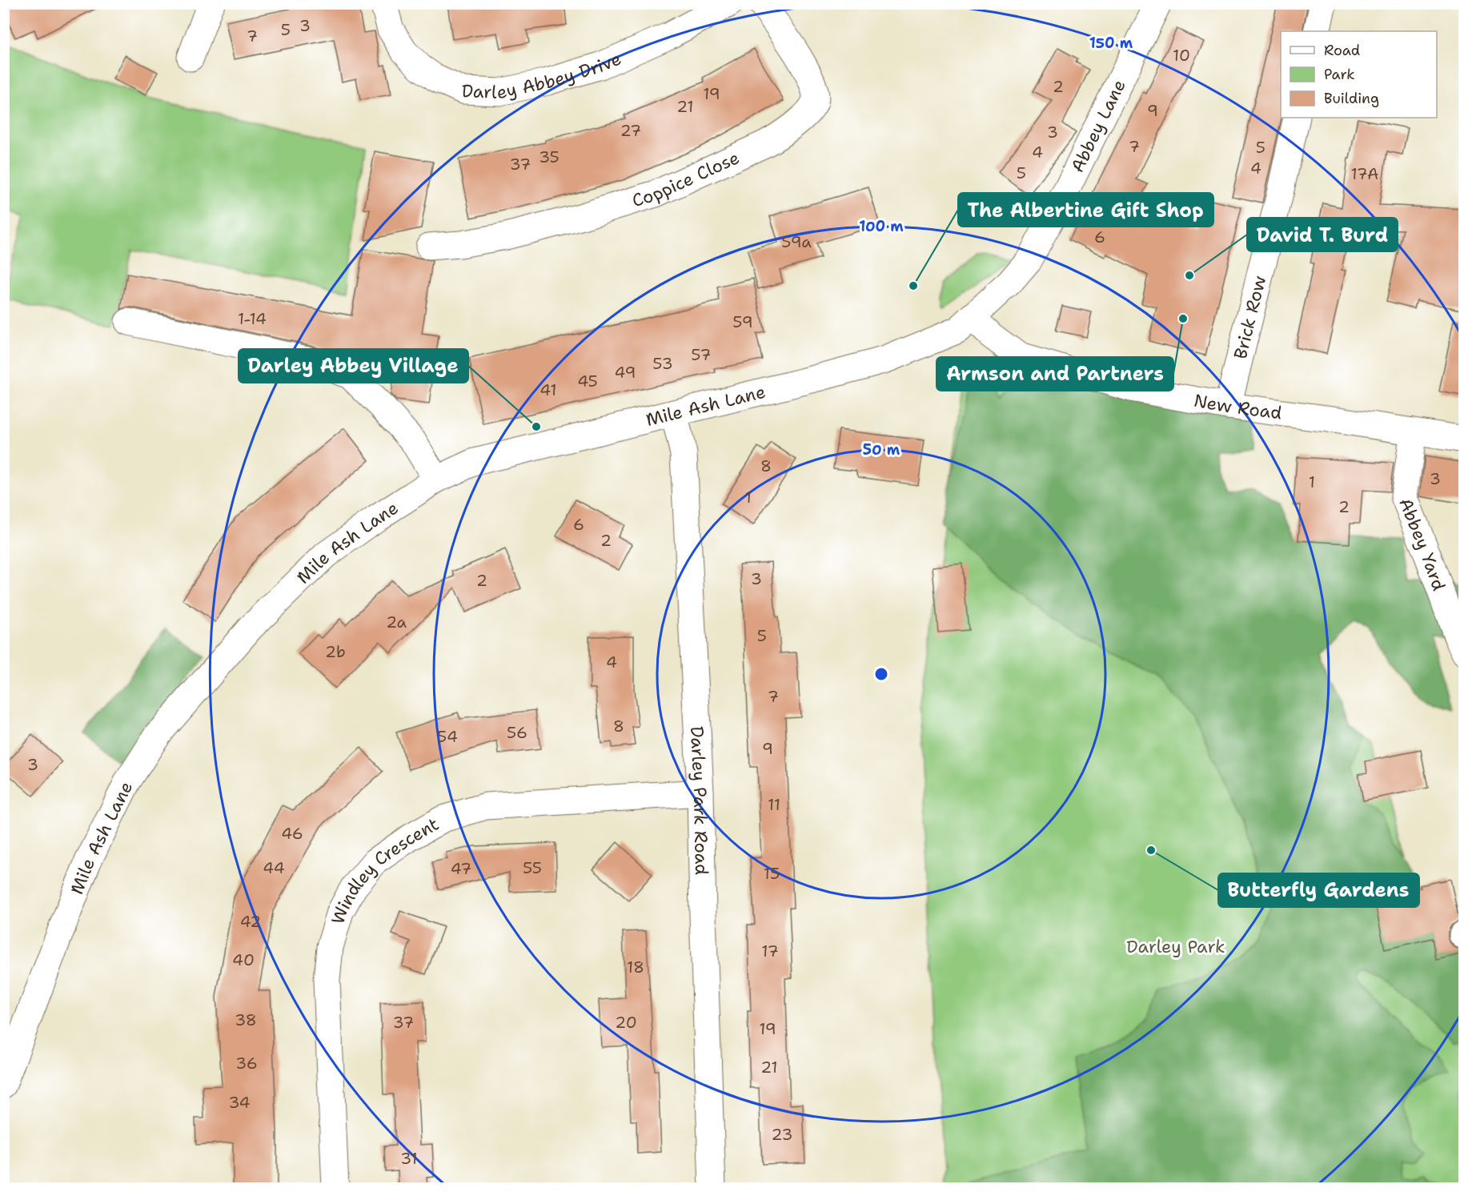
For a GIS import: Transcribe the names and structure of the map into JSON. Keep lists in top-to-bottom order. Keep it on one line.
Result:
{"streets":{"street":["Darley Abbey Drive","Abbey Lane","Coppice Close","Brick Row","Mile Ash Lane","New Road","Abbey Yard","Darley Park Road","Windley Crescent"]},"crossings":[["Abbey Lane","Mile Ash Lane"],["Abbey Lane","New Road"],["Brick Row","New Road"],["Mile Ash Lane","New Road"],["Mile Ash Lane","Darley Park Road"],["New Road","Abbey Yard"],["Darley Park Road","Windley Crescent"]],"parks":["Darley Park"],"places":["David T. Burd","The Albertine Gift Shop","Armson and Partners","Darley Abbey Village","Butterfly Gardens"],"house_numbers":["3","5","7","10","2","19","21","9","27","3","7","5","4","35","37","4","5","17A","6","59a","1-14","59","57","53","49","45","41","8","3","1","1","2","6","2","3","2","2a","5","2b","4","7","8","56","54","9","3","11","46","44","55","47","15","42","17","40","18","38","37","20","19","36","21","34","23","31"],"legend":["Road","Park","Building"],"rings":["150 m","100 m","50 m"]}
